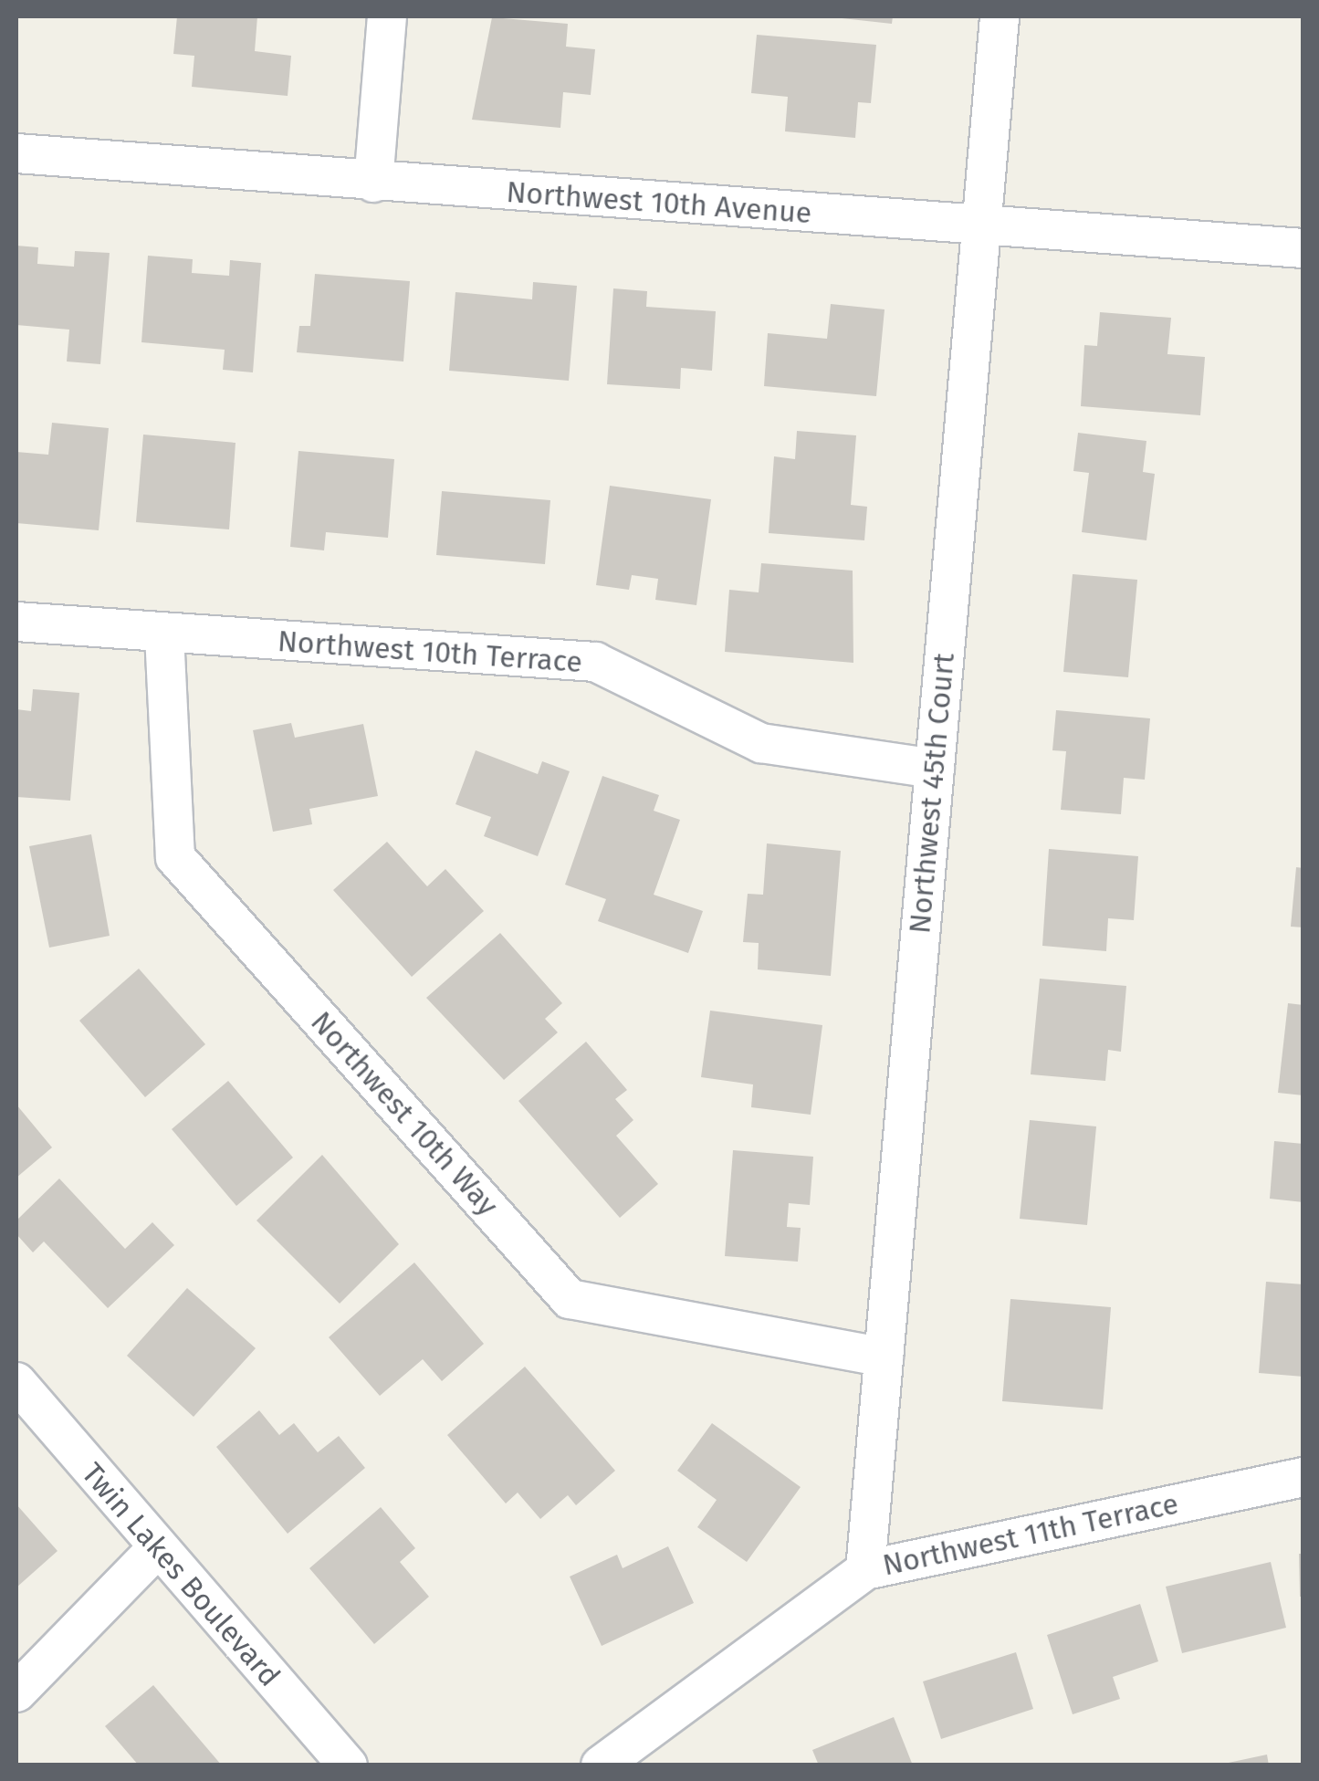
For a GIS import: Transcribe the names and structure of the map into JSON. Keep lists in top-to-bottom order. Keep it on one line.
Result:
{"streets":{"street":["Northwest 10th Avenue","Northwest 10th Terrace","Northwest 45th Court","Northwest 10th Way","Northwest 11th Terrace","Twin Lakes Boulevard"]},"crossings":[["Northwest 10th Avenue","Northwest 45th Court"],["Northwest 10th Terrace","Northwest 45th Court"],["Northwest 10th Terrace","Northwest 10th Way"],["Northwest 45th Court","Northwest 10th Way"],["Northwest 45th Court","Northwest 11th Terrace"]]}
